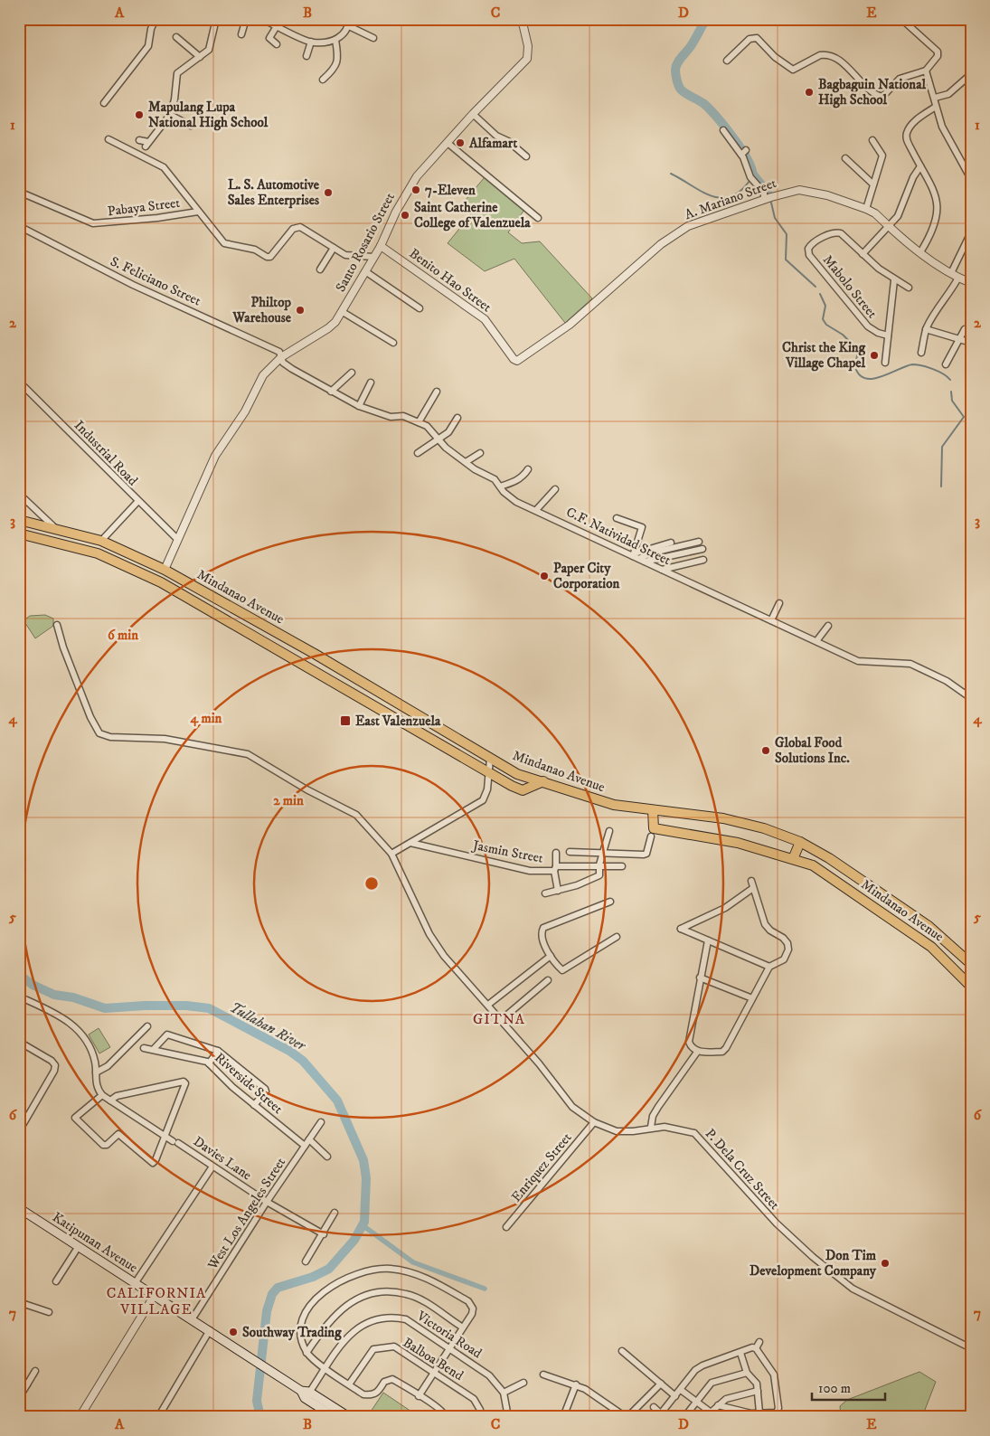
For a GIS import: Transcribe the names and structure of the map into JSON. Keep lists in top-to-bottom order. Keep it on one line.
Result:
{"streets":{"main road":["Mindanao Avenue","Katipunan Avenue"],"street":["A. Mariano Street","Pabaya Street","Santo Rosario Street","Benito Hao Street","S. Feliciano Street","Mabolo Street","Industrial Road","C.F. Natividad Street","Jasmin Street","Riverside Street","Davies Lane","Enriquez Street","P. Dela Cruz Street","West Los Angeles Street","Victoria Road","Balboa Bend"]},"crossings":[["A. Mariano Street","Benito Hao Street"],["Pabaya Street","Santo Rosario Street"],["Santo Rosario Street","Benito Hao Street"],["Santo Rosario Street","S. Feliciano Street"],["Santo Rosario Street","Industrial Road"],["Santo Rosario Street","C.F. Natividad Street"],["Santo Rosario Street","Mindanao Avenue"],["S. Feliciano Street","C.F. Natividad Street"],["Riverside Street","West Los Angeles Street"],["Davies Lane","West Los Angeles Street"],["Enriquez Street","P. Dela Cruz Street"],["West Los Angeles Street","Katipunan Avenue"],["Katipunan Avenue","Victoria Road"]],"districts":["GITNA","CALIFORNIA VILLAGE"],"water":["Tullahan River"],"places":{"other":["Bagbaguin National High School","Mapulang Lupa National High School","Alfamart","7-Eleven","L. S. Automotive Sales Enterprises","Saint Catherine College of Valenzuela","Philtop Warehouse","Christ the King Village Chapel","Paper City Corporation","Global Food Solutions Inc.","Don Tim Development Company","Southway Trading"],"transit":["East Valenzuela"]},"scale_bar":"100 m","grid":{"columns":["A","B","C","D","E"],"rows":["1","2","3","4","5","6","7"]},"rings":["6 min","4 min","2 min"]}
